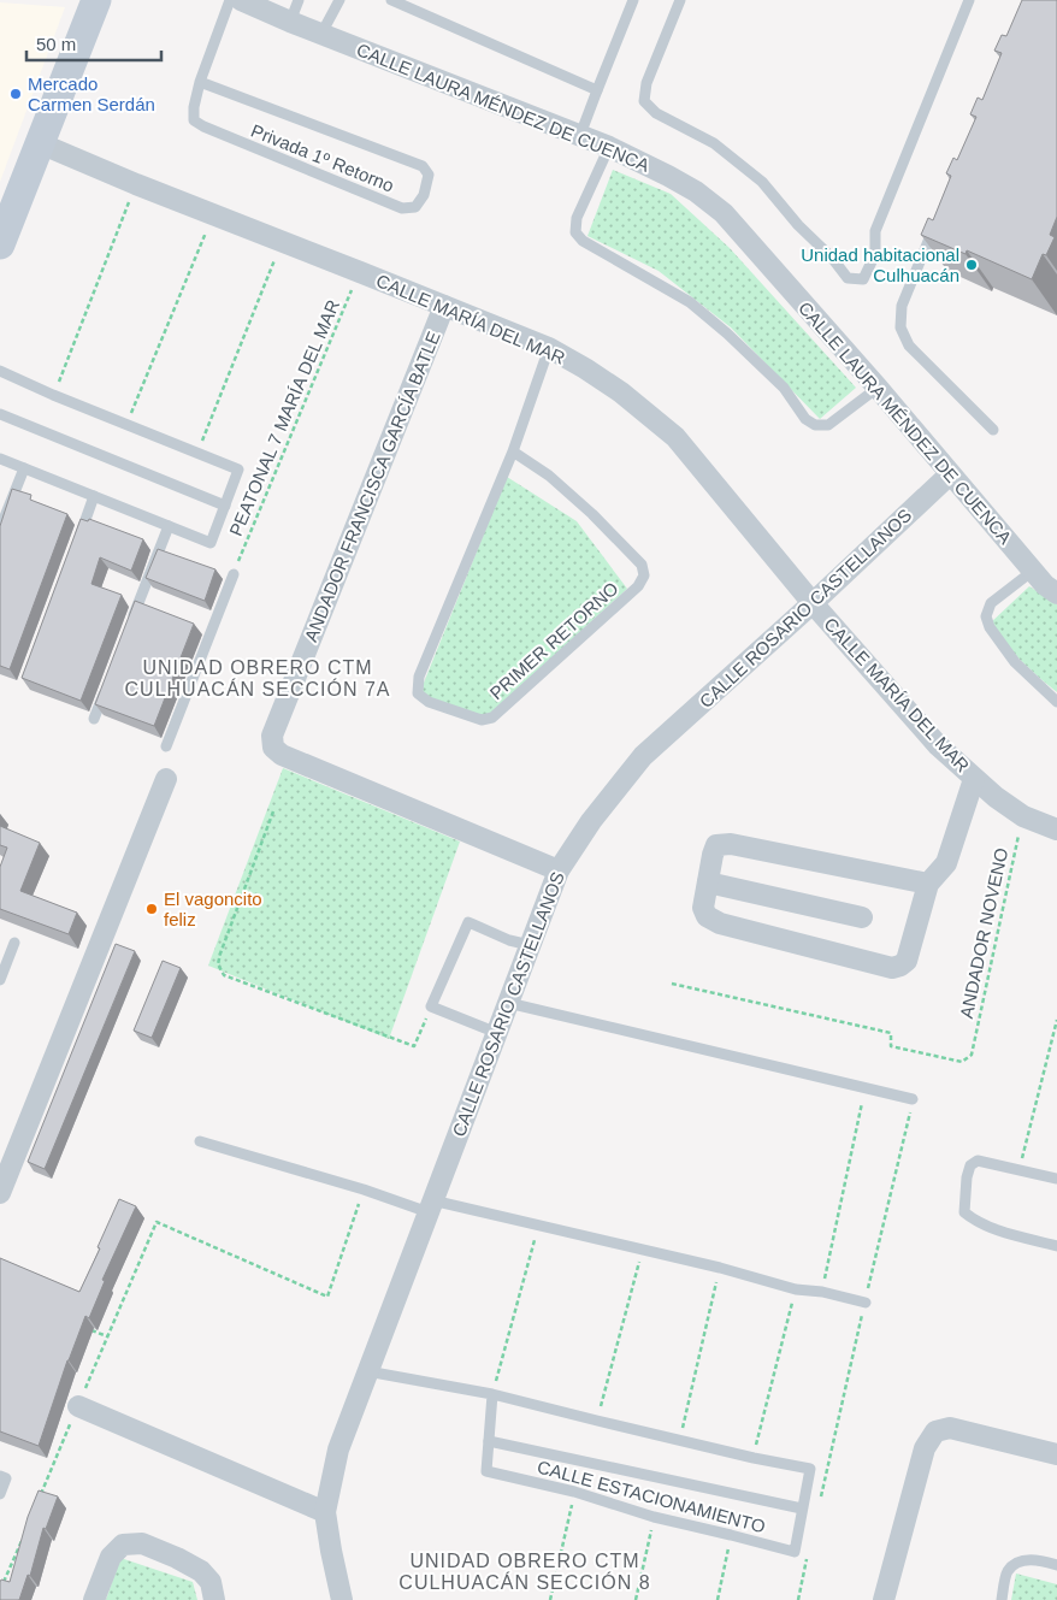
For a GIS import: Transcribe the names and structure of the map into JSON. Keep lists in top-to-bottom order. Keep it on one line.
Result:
{"streets":{"street":["CALLE LAURA MÉNDEZ DE CUENCA","CALLE MARÍA DEL MAR","ANDADOR FRANCISCA GARCÍA BATLE","CALLE ROSARIO CASTELLANOS"],"lane":["Privada 1º Retorno","PRIMER RETORNO","CALLE ESTACIONAMIENTO"],"path":["PEATONAL 7 MARÍA DEL MAR","ANDADOR NOVENO"]},"crossings":[["CALLE LAURA MÉNDEZ DE CUENCA","CALLE ROSARIO CASTELLANOS"],["CALLE MARÍA DEL MAR","PEATONAL 7 MARÍA DEL MAR"],["CALLE MARÍA DEL MAR","ANDADOR FRANCISCA GARCÍA BATLE"],["CALLE MARÍA DEL MAR","CALLE ROSARIO CASTELLANOS"],["CALLE MARÍA DEL MAR","PRIMER RETORNO"],["CALLE MARÍA DEL MAR","ANDADOR NOVENO"],["ANDADOR FRANCISCA GARCÍA BATLE","CALLE ROSARIO CASTELLANOS"],["CALLE ROSARIO CASTELLANOS","CALLE ESTACIONAMIENTO"]],"districts":["UNIDAD OBRERO CTM CULHUACÁN SECCIÓN 7A","UNIDAD OBRERO CTM CULHUACÁN SECCIÓN 8"],"places":["Mercado Carmen Serdán","Unidad habitacional Culhuacán","El vagoncito feliz"],"scale_bar":"50 m"}
